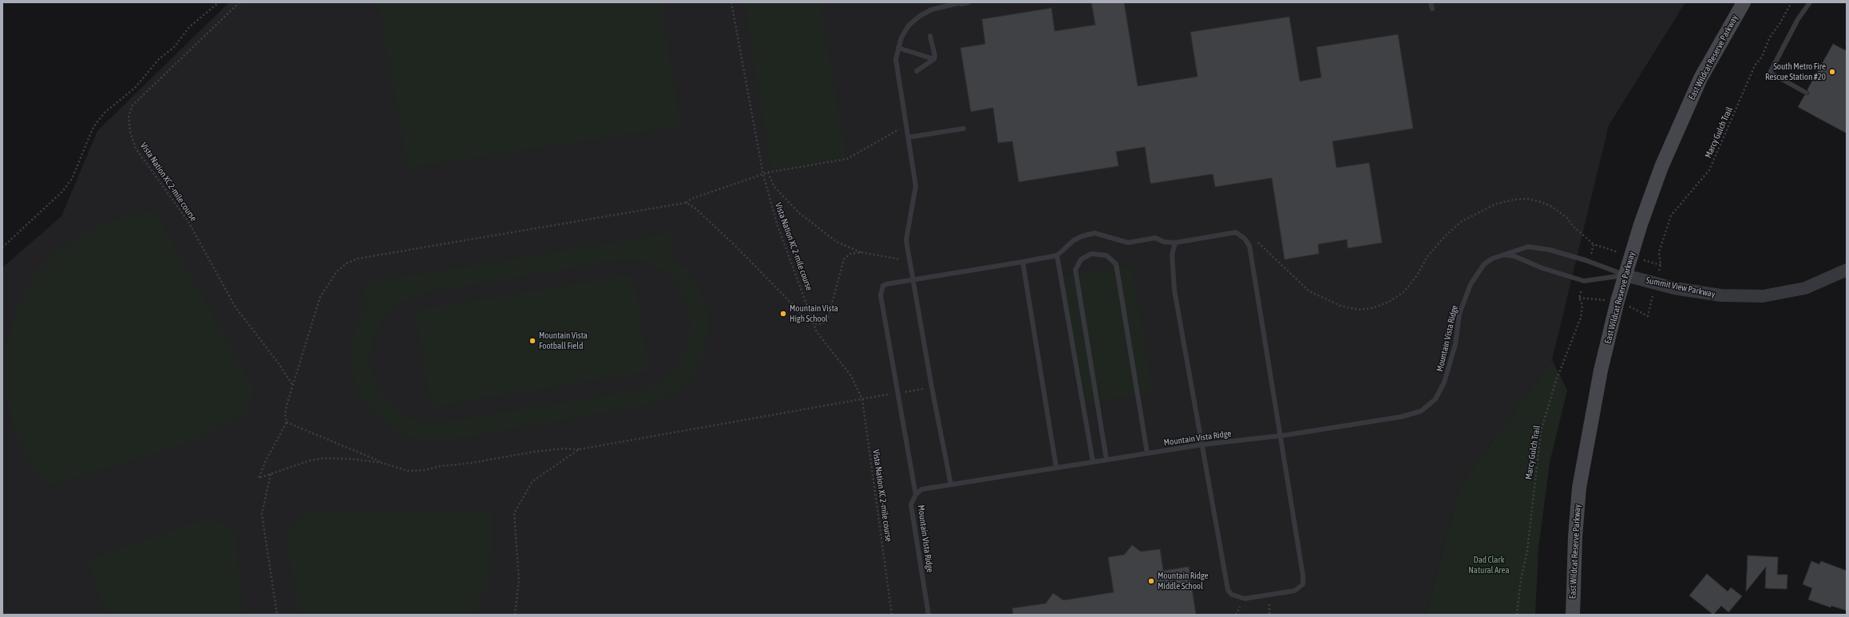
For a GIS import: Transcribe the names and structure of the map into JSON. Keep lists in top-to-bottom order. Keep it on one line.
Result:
{"streets":{"main road":["East Wildcat Reserve Parkway"],"street":["Summit View Parkway"],"lane":["Mountain Vista Ridge"],"path":["Marcy Gulch Trail","Vista Nation XC 2-mile course"]},"crossings":[["East Wildcat Reserve Parkway","Marcy Gulch Trail"],["East Wildcat Reserve Parkway","Summit View Parkway"],["East Wildcat Reserve Parkway","Mountain Vista Ridge"],["Marcy Gulch Trail","Summit View Parkway"],["Summit View Parkway","Mountain Vista Ridge"]],"parks":["Dad Clark Natural Area"],"places":["South Metro Fire Rescue Station #20","Mountain Vista High School","Mountain Vista Football Field","Mountain Ridge Middle School"]}
